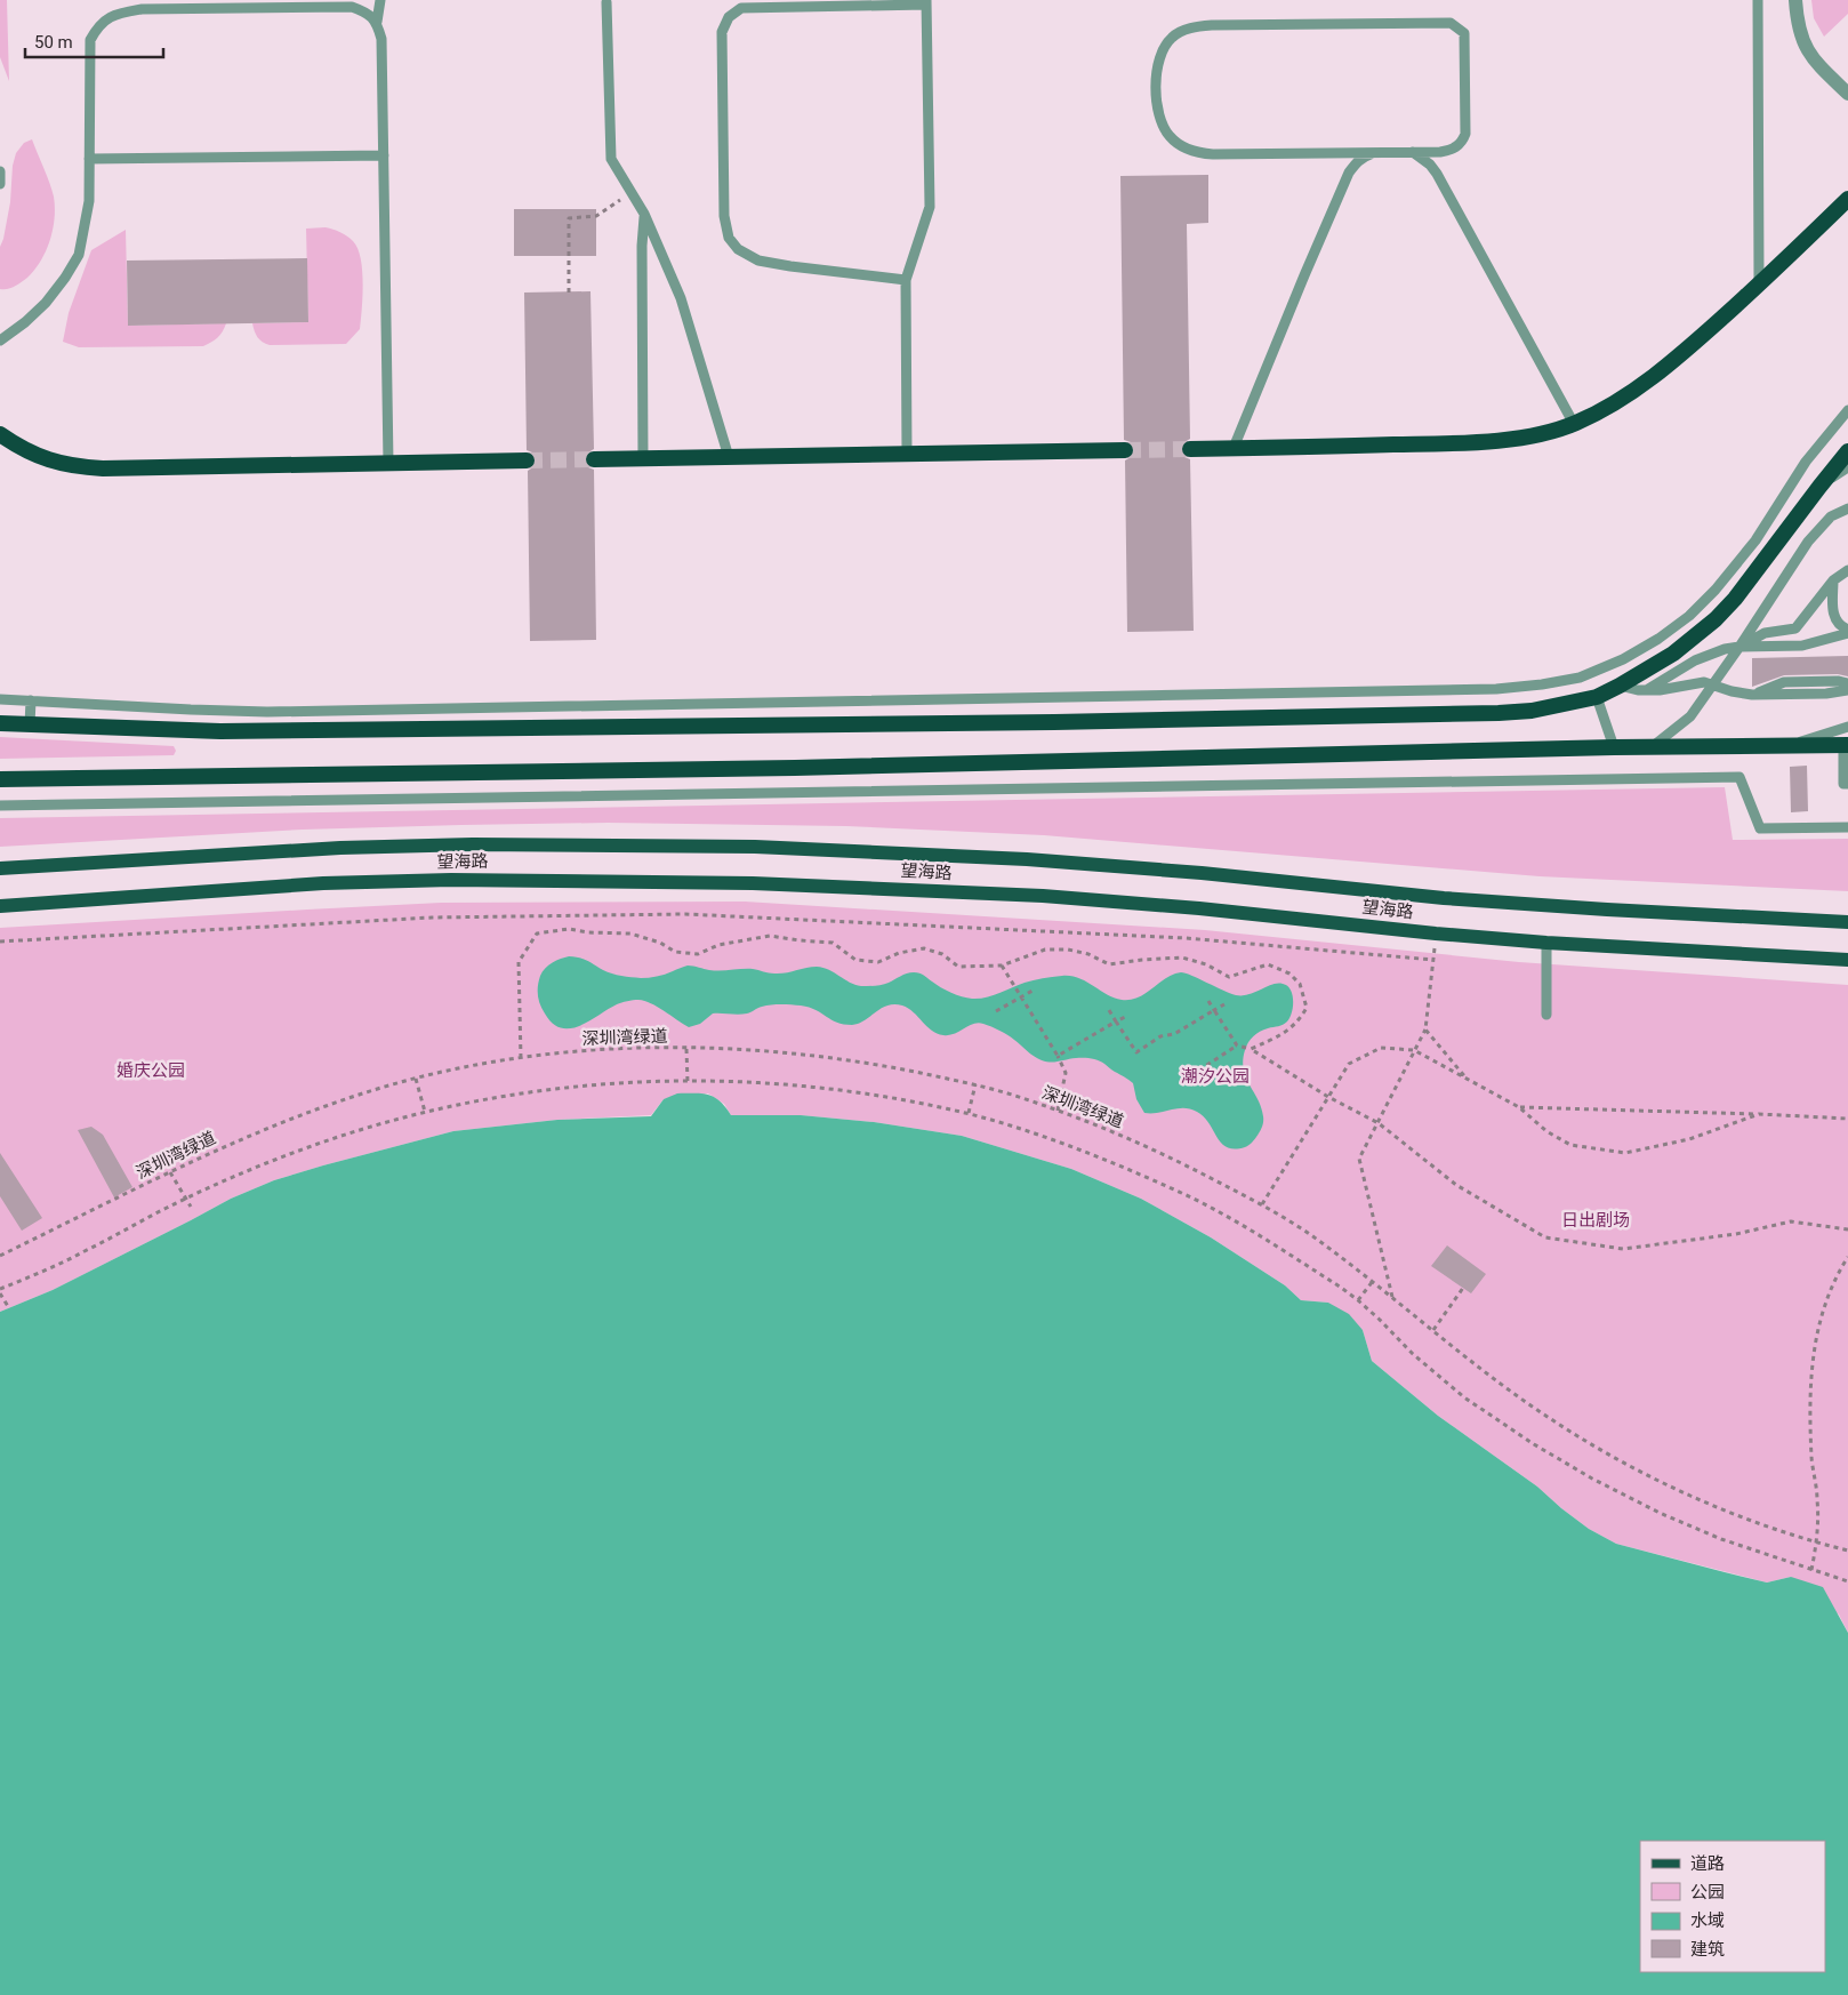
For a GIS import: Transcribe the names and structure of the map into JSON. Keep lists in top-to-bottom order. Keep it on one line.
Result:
{"streets":{"main road":["望海路"],"path":["深圳湾绿道"]},"parks":["婚庆公园","潮汐公园","日出剧场"],"legend":["道路","公园","水域","建筑"],"scale_bar":"50 m"}
